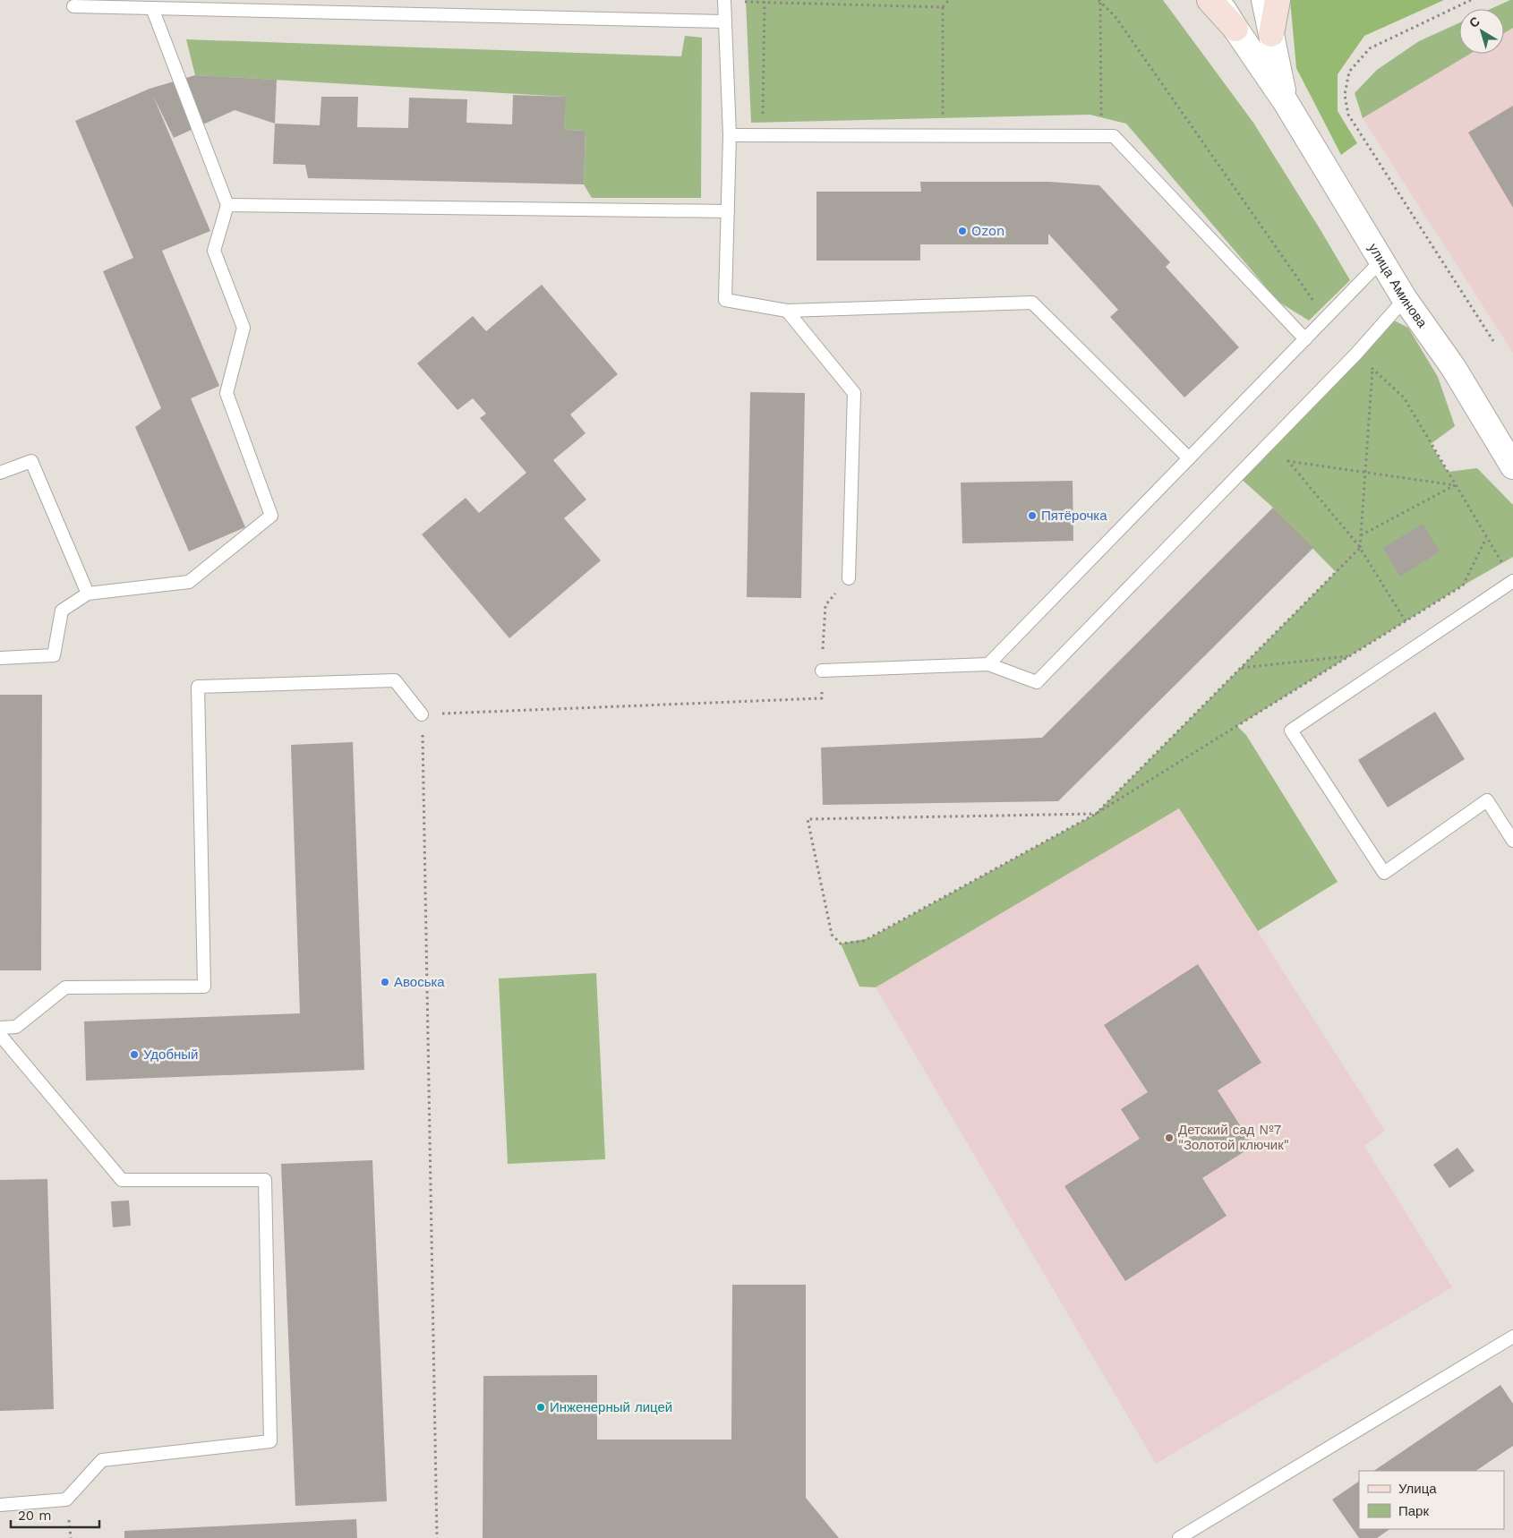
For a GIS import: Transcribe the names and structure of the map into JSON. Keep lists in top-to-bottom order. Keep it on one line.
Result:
{"streets":{"street":["улица Аминова"]},"places":["Ozon","Пятёрочка","Авоська","Удобный","Детский сад №7 \"Золотой ключик\"","Инженерный лицей"],"legend":["Улица","Парк"],"scale_bar":"20 m","north":"top left"}
